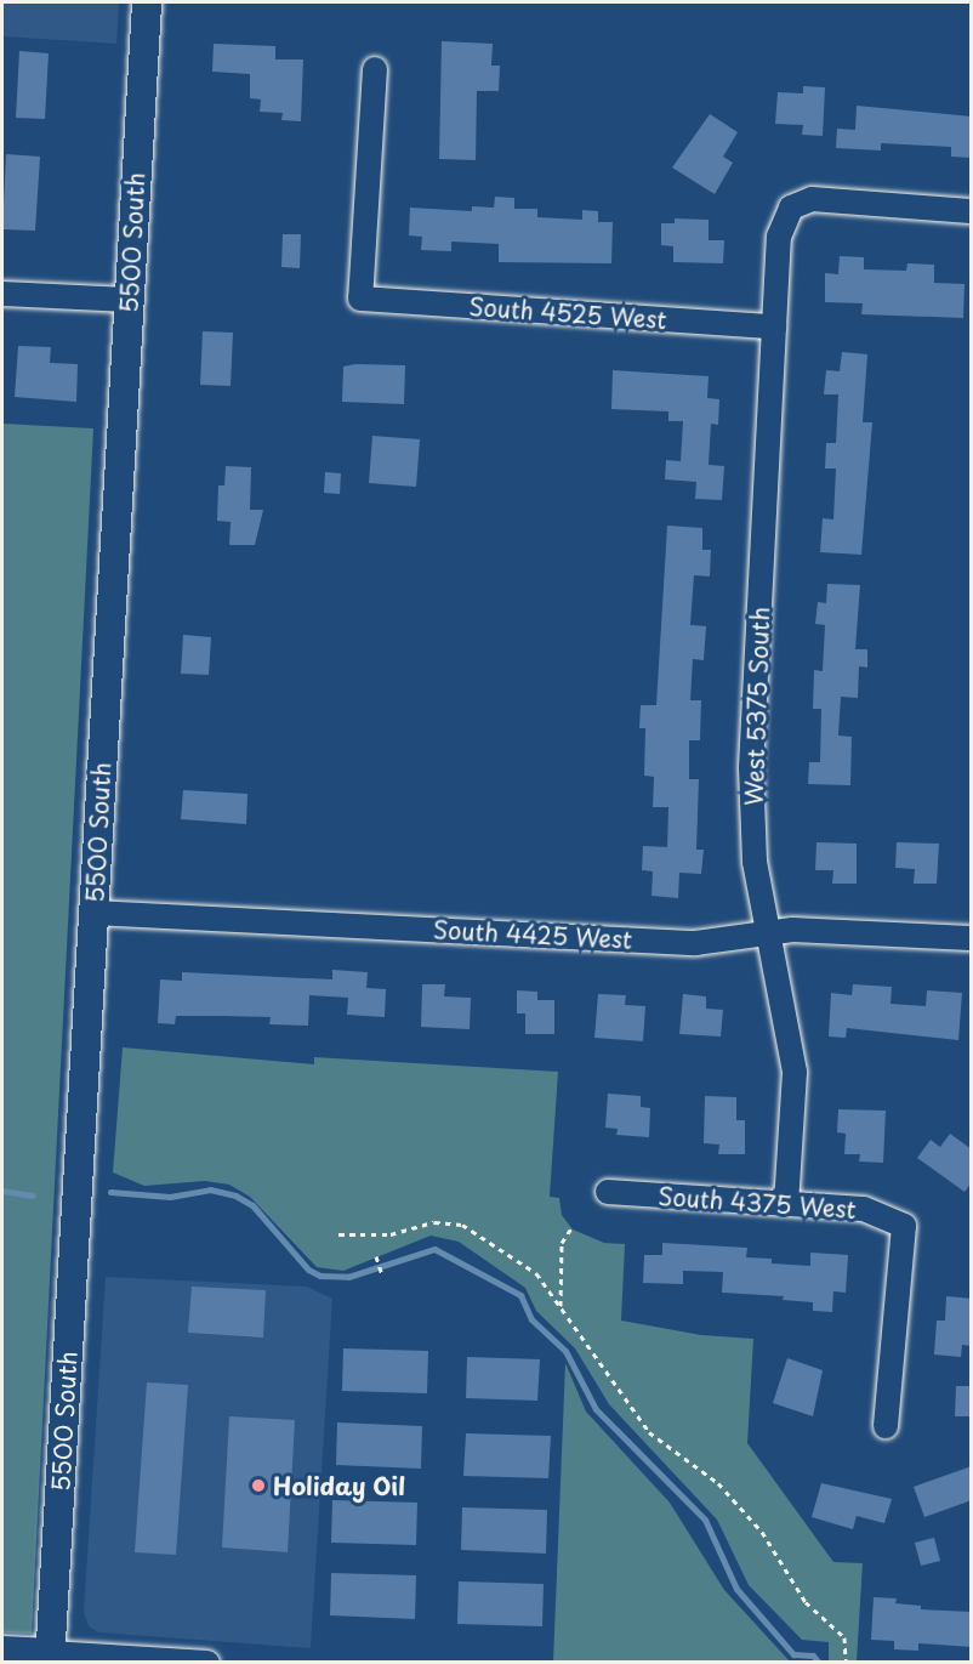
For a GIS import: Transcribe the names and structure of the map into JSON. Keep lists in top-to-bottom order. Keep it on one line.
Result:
{"streets":{"main road":["5500 South"],"street":["South 4525 West","West 5375 South","South 4425 West","South 4375 West"]},"crossings":[["5500 South","South 4425 West"],["South 4525 West","West 5375 South"],["West 5375 South","South 4425 West"],["West 5375 South","South 4375 West"]],"places":["Holiday Oil"]}
